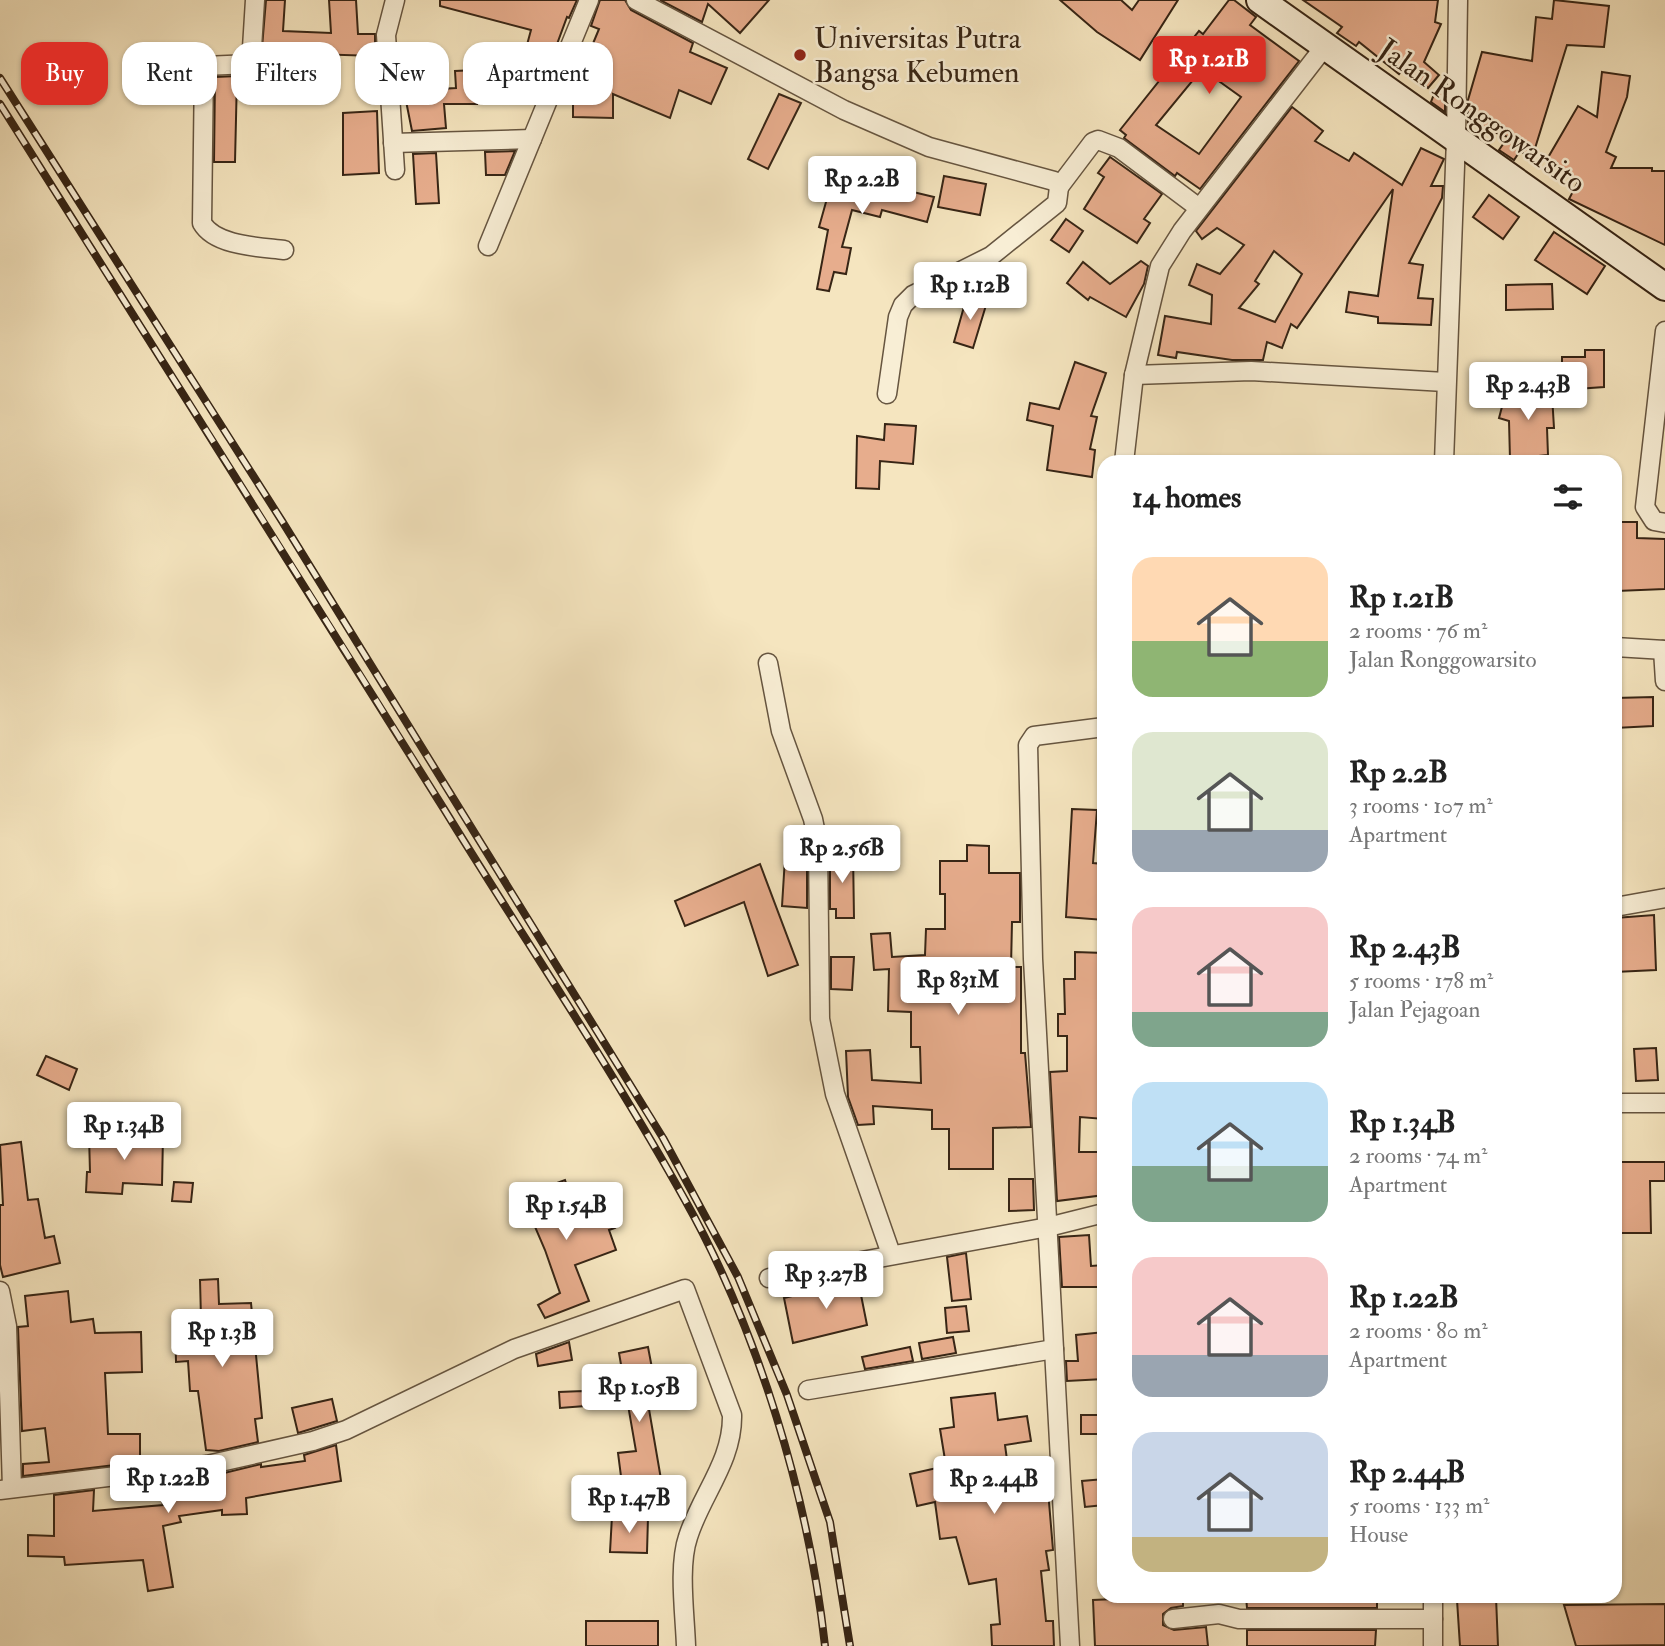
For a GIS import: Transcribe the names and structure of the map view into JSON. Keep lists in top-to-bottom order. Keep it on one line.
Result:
{"streets":{"main road":["Jalan Ronggowarsito"]},"places":["Universitas Putra Bangsa Kebumen"],"page":{"price":["Rp 1.21B","Rp 2.2B","Rp 1.12B","Rp 2.43B","Rp 2.56B","Rp 831M","Rp 1.34B","Rp 1.54B","Rp 3.27B","Rp 1.3B","Rp 1.05B","Rp 1.22B","Rp 2.44B","Rp 1.47B"],"chip":["Buy","Rent","Filters","New","Apartment"],"heading":"14 homes","list":[{"name":"Rp 1.21B","note":"2 rooms · 76 m² · Jalan Ronggowarsito"},{"name":"Rp 2.2B","note":"3 rooms · 107 m² · Apartment"},{"name":"Rp 2.43B","note":"5 rooms · 178 m² · Jalan Pejagoan"},{"name":"Rp 1.34B","note":"2 rooms · 74 m² · Apartment"},{"name":"Rp 1.22B","note":"2 rooms · 80 m² · Apartment"},{"name":"Rp 2.44B","note":"5 rooms · 133 m² · House"}]}}
